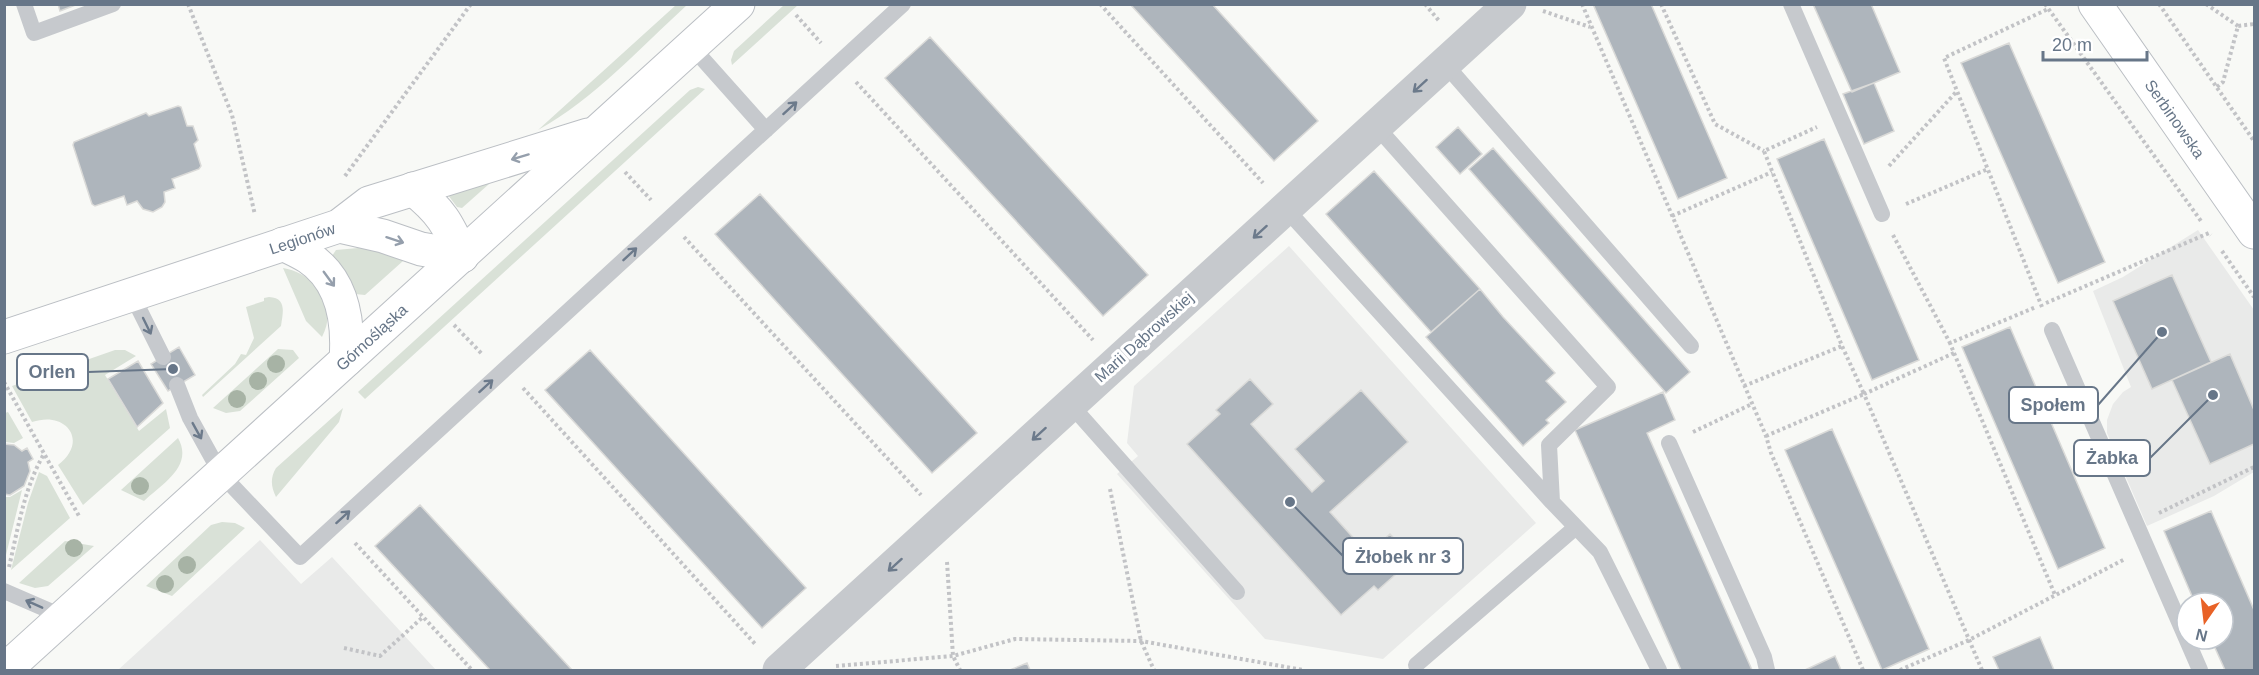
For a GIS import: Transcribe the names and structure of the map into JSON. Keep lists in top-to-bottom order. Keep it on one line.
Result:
{"streets":{"street":["Serbinowska","Legionów","Marii Dąbrowskiej","Górnośląska"]},"crossings":[["Legionów","Górnośląska"]],"one_way":["Marii Dąbrowskiej"],"places":["Społem","Orlen","Żabka","Żłobek nr 3"],"scale_bar":"20 m","north":"bottom"}
